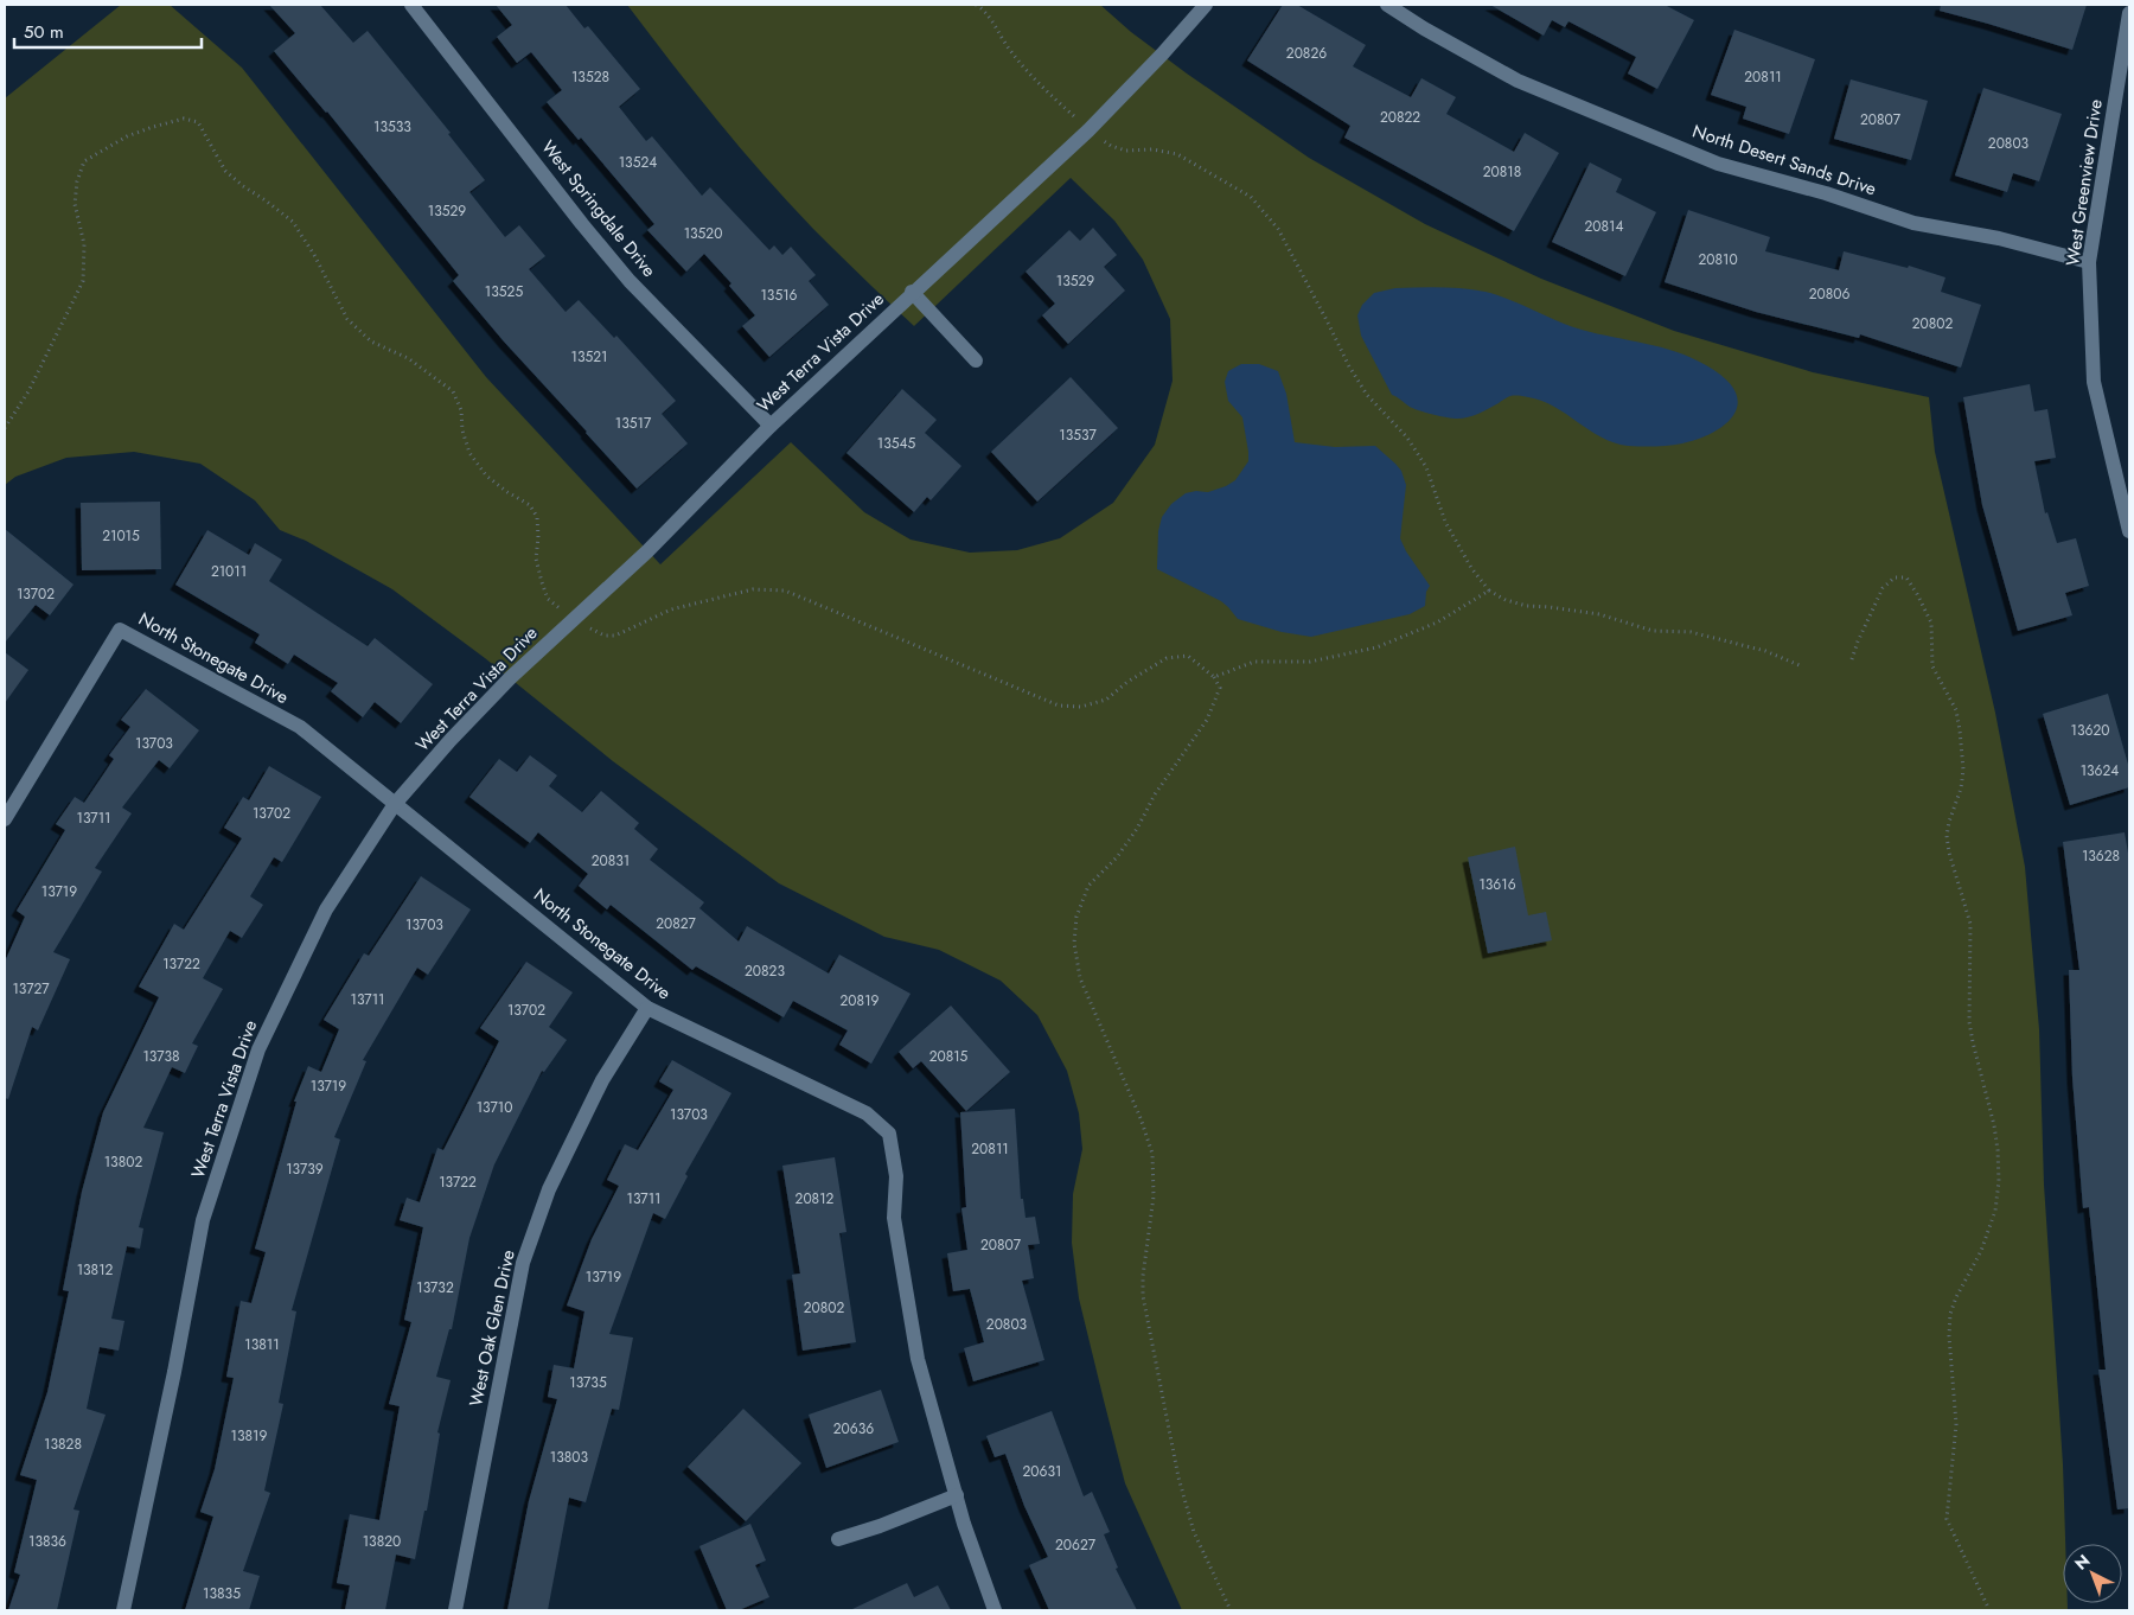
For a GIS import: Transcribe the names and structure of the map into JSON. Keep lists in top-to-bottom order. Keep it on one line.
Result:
{"streets":{"street":["North Desert Sands Drive","West Greenview Drive","West Springdale Drive","West Terra Vista Drive","North Stonegate Drive","West Oak Glen Drive"]},"crossings":[["North Desert Sands Drive","West Greenview Drive"],["West Springdale Drive","West Terra Vista Drive"],["West Terra Vista Drive","North Stonegate Drive"],["North Stonegate Drive","West Oak Glen Drive"]],"house_numbers":["20826","13528","20811","20822","20807","13533","20803","13524","20818","13529","20814","13520","20810","13529","13525","20806","13516","20802","13521","13517","13537","13545","21015","21011","13702","13620","13703","13624","13702","13711","13628","20831","13616","13719","20827","13703","13722","20823","13727","13711","20819","13702","13738","20815","13719","13710","13703","20811","13802","13739","13722","13711","20812","20807","13812","13719","13732","20802","20803","13811","13735","20636","13819","13828","13803","20631","13836","13820","20627","13835"],"scale_bar":"50 m","north":"top left"}
